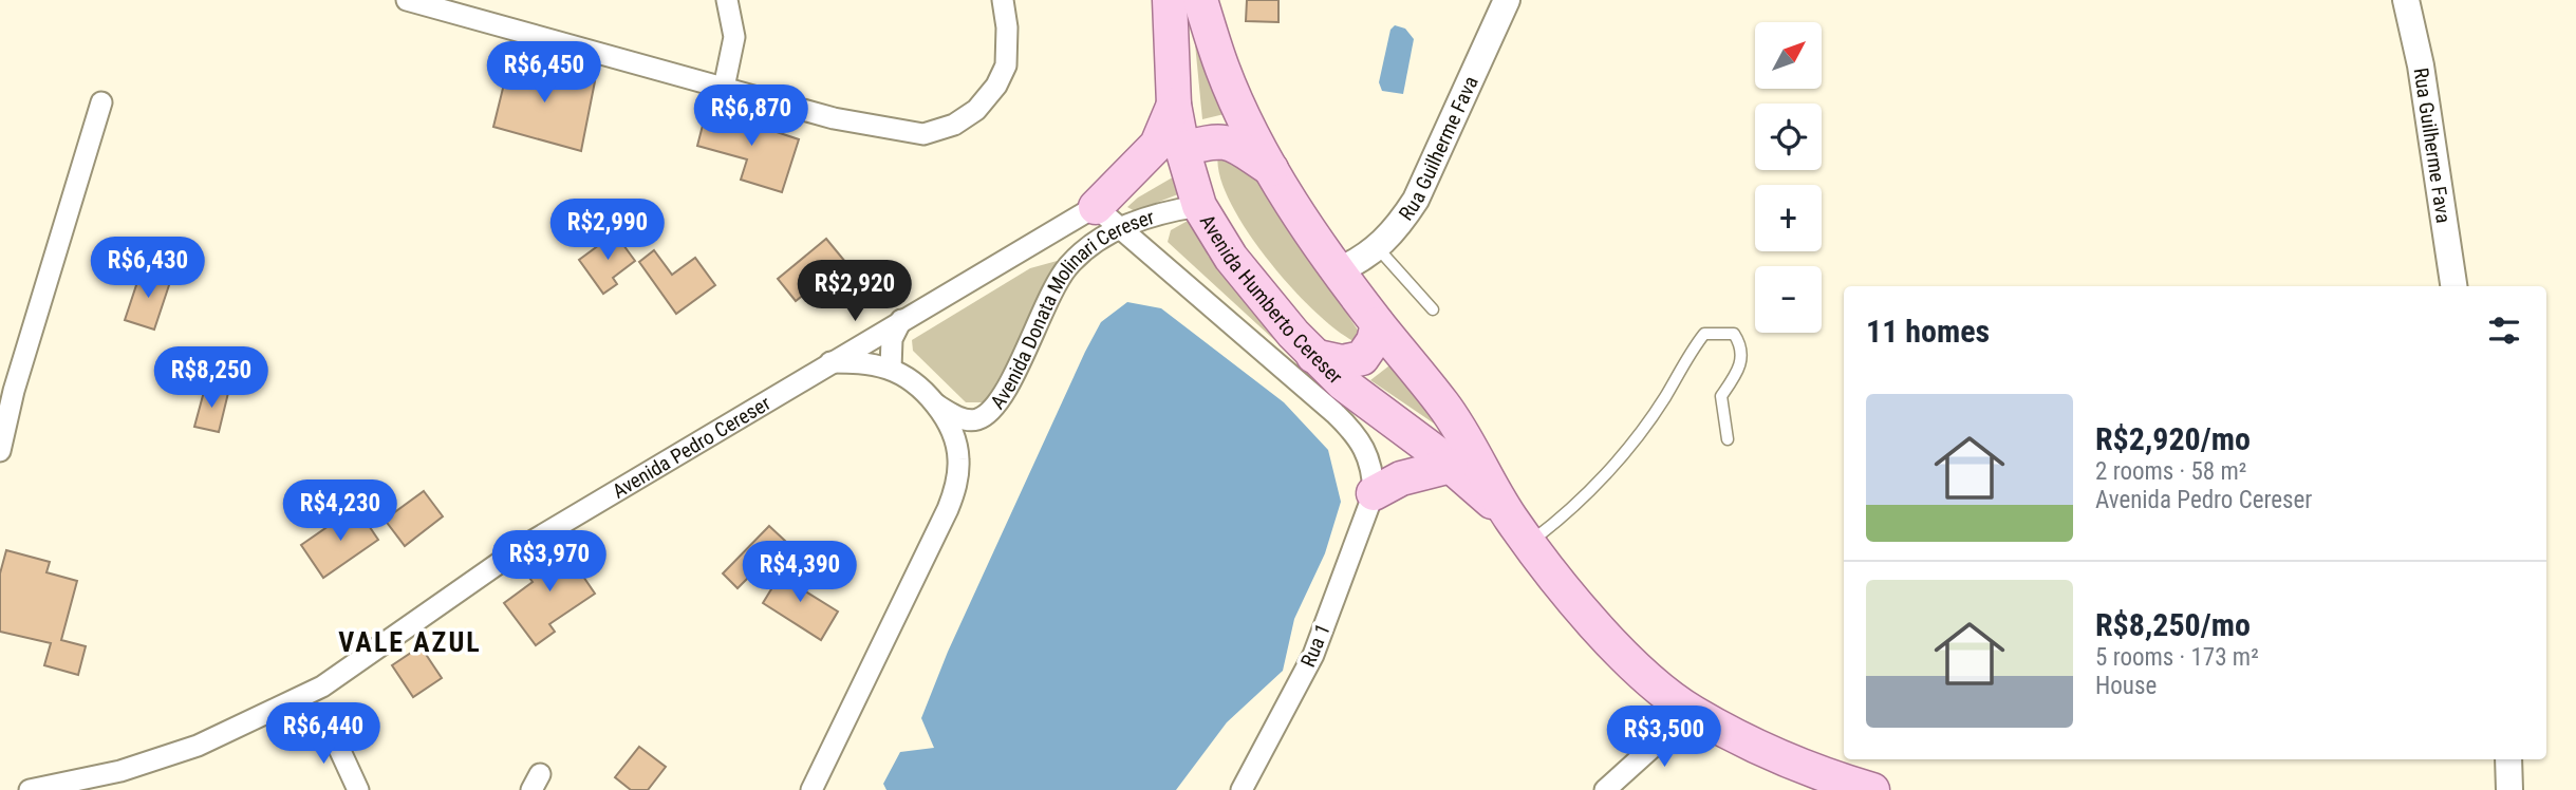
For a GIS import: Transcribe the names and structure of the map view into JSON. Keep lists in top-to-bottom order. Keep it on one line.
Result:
{"streets":{"main road":["Avenida Humberto Cereser"],"street":["Rua Guilherme Fava","Avenida Donata Molinari Cereser","Avenida Pedro Cereser","Rua 1"]},"crossings":[["Rua Guilherme Fava","Avenida Humberto Cereser"],["Avenida Humberto Cereser","Avenida Donata Molinari Cereser"],["Avenida Humberto Cereser","Avenida Pedro Cereser"]],"districts":["VALE AZUL"],"north":"top right","page":{"map_buttons":["+","−"],"price":["R$6,450","R$6,870","R$2,990","R$6,430","R$2,920","R$8,250","R$4,230","R$3,970","R$4,390","R$6,440","R$3,500"],"heading":"11 homes","list":[{"name":"R$2,920/mo","note":"2 rooms · 58 m² · Avenida Pedro Cereser"},{"name":"R$8,250/mo","note":"5 rooms · 173 m² · House"}]}}
